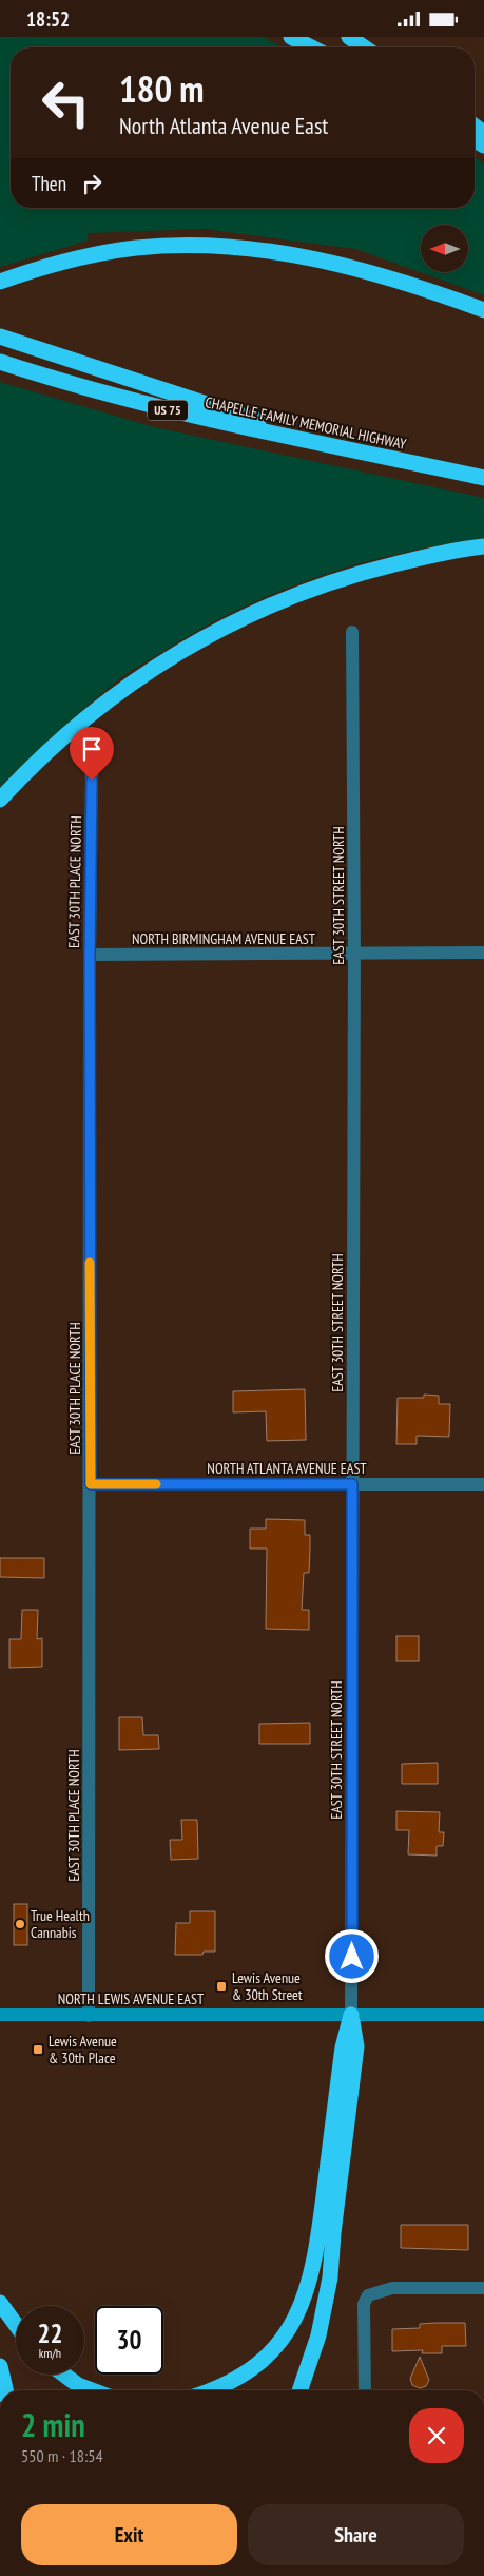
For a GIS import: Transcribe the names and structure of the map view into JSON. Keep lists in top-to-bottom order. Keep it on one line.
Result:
{"streets":{"highway":["US 75","CHAPELLE FAMILY MEMORIAL HIGHWAY"],"main road":["NORTH LEWIS AVENUE EAST"],"street":["EAST 30TH PLACE NORTH","EAST 30TH STREET NORTH","NORTH BIRMINGHAM AVENUE EAST","NORTH ATLANTA AVENUE EAST"]},"crossings":[["EAST 30TH PLACE NORTH","NORTH BIRMINGHAM AVENUE EAST"],["EAST 30TH PLACE NORTH","NORTH ATLANTA AVENUE EAST"],["EAST 30TH PLACE NORTH","NORTH LEWIS AVENUE EAST"],["EAST 30TH STREET NORTH","NORTH BIRMINGHAM AVENUE EAST"],["EAST 30TH STREET NORTH","NORTH ATLANTA AVENUE EAST"],["EAST 30TH STREET NORTH","NORTH LEWIS AVENUE EAST"]],"places":{"other":["True Health Cannabis"],"transit":["Lewis Avenue & 30th Street","Lewis Avenue & 30th Place"]},"north":"left","page":{"status":"18:52","turn":["180 m","North Atlanta Avenue East"],"then":"Then","speed":"22 km/h","limit":"30","heading":["2 min","550 m · 18:54"],"buttons":["Exit","Share"]}}
